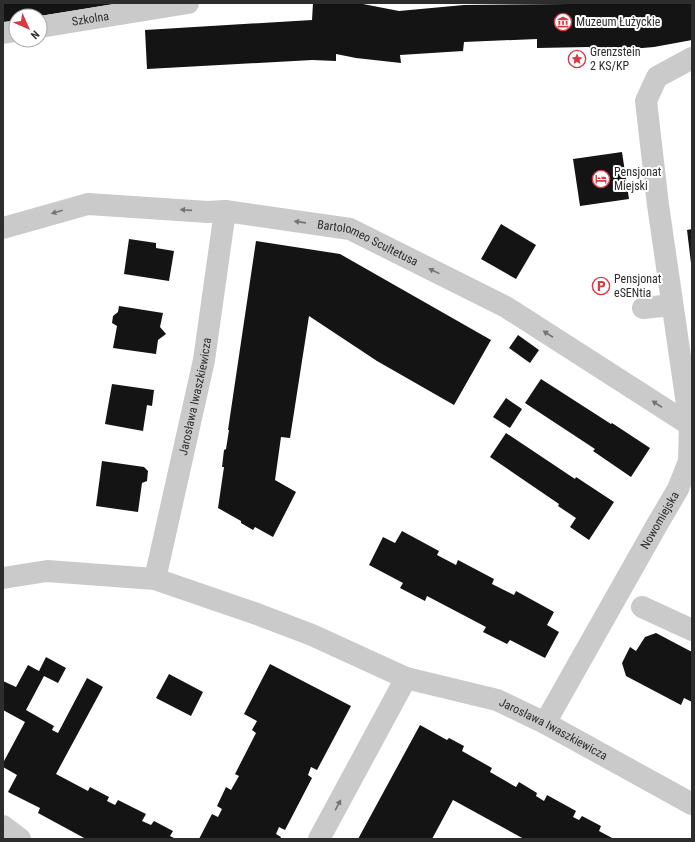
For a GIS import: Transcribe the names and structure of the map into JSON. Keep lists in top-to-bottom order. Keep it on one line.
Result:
{"streets":{"street":["Szkolna","Bartolomeo Scultetusa","Jarosława Iwaszkiewicza","Nowomiejska"]},"crossings":[["Bartolomeo Scultetusa","Jarosława Iwaszkiewicza"],["Bartolomeo Scultetusa","Nowomiejska"],["Jarosława Iwaszkiewicza","Nowomiejska"]],"one_way":["Bartolomeo Scultetusa"],"places":{"museum":["Muzeum Łużyckie"],"place":["Grenzstein 2 KS/KP"],"hotel":["Pensjonat Miejski"],"parking":["Pensjonat eSENtia"]},"north":"bottom right"}
